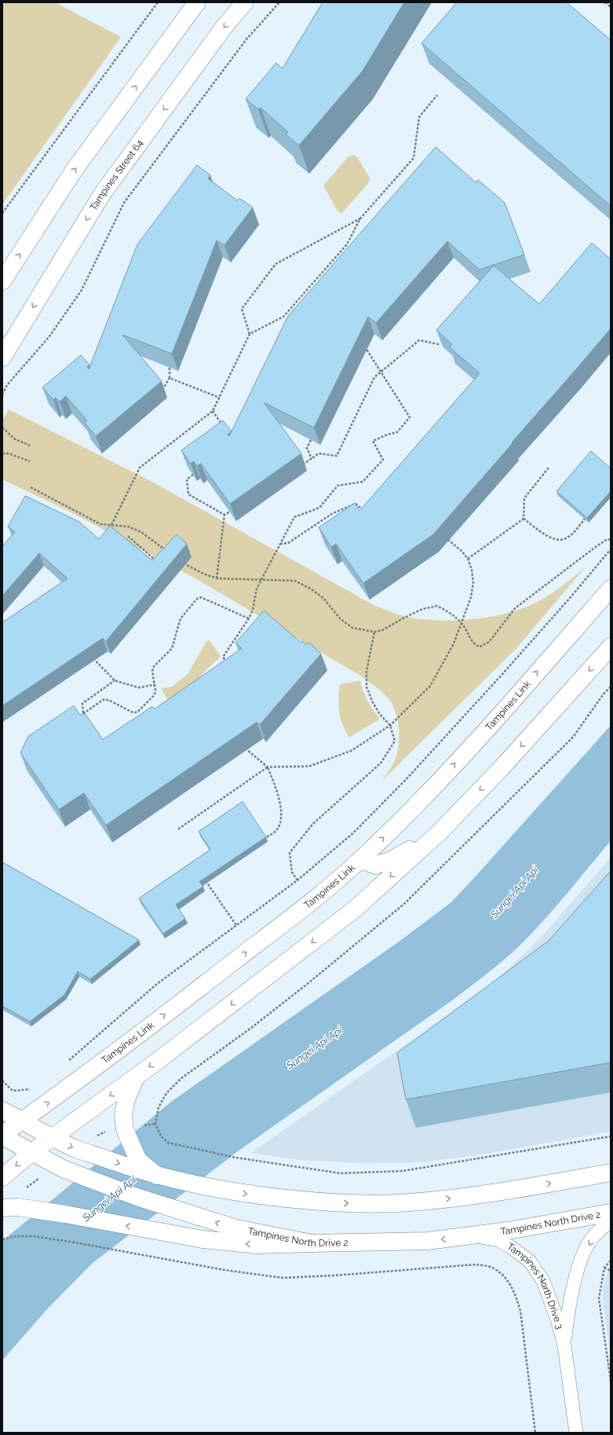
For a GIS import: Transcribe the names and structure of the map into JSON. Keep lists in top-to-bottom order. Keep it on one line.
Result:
{"streets":{"main road":["Tampines Street 64","Tampines Link","Tampines North Drive 2"],"lane":["Tampines North Drive 3"]},"crossings":[["Tampines Link","Tampines North Drive 2"],["Tampines North Drive 2","Tampines North Drive 3"]],"water":["Sungei Api Api"]}
